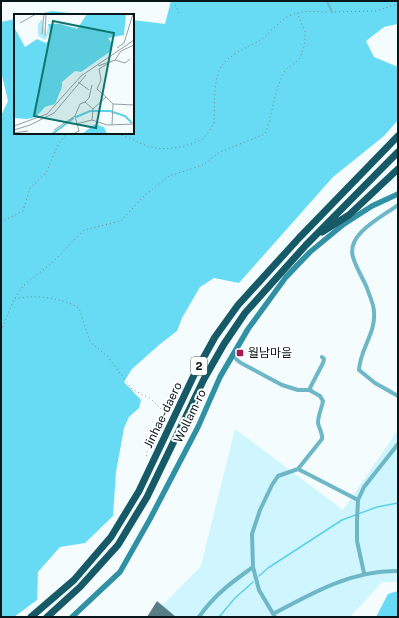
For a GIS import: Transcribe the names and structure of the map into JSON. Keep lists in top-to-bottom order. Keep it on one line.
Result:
{"streets":{"highway":["2","Jinhae-daero"],"main road":["Wollam-ro"]},"places":{"transit":["월남마을"]}}
